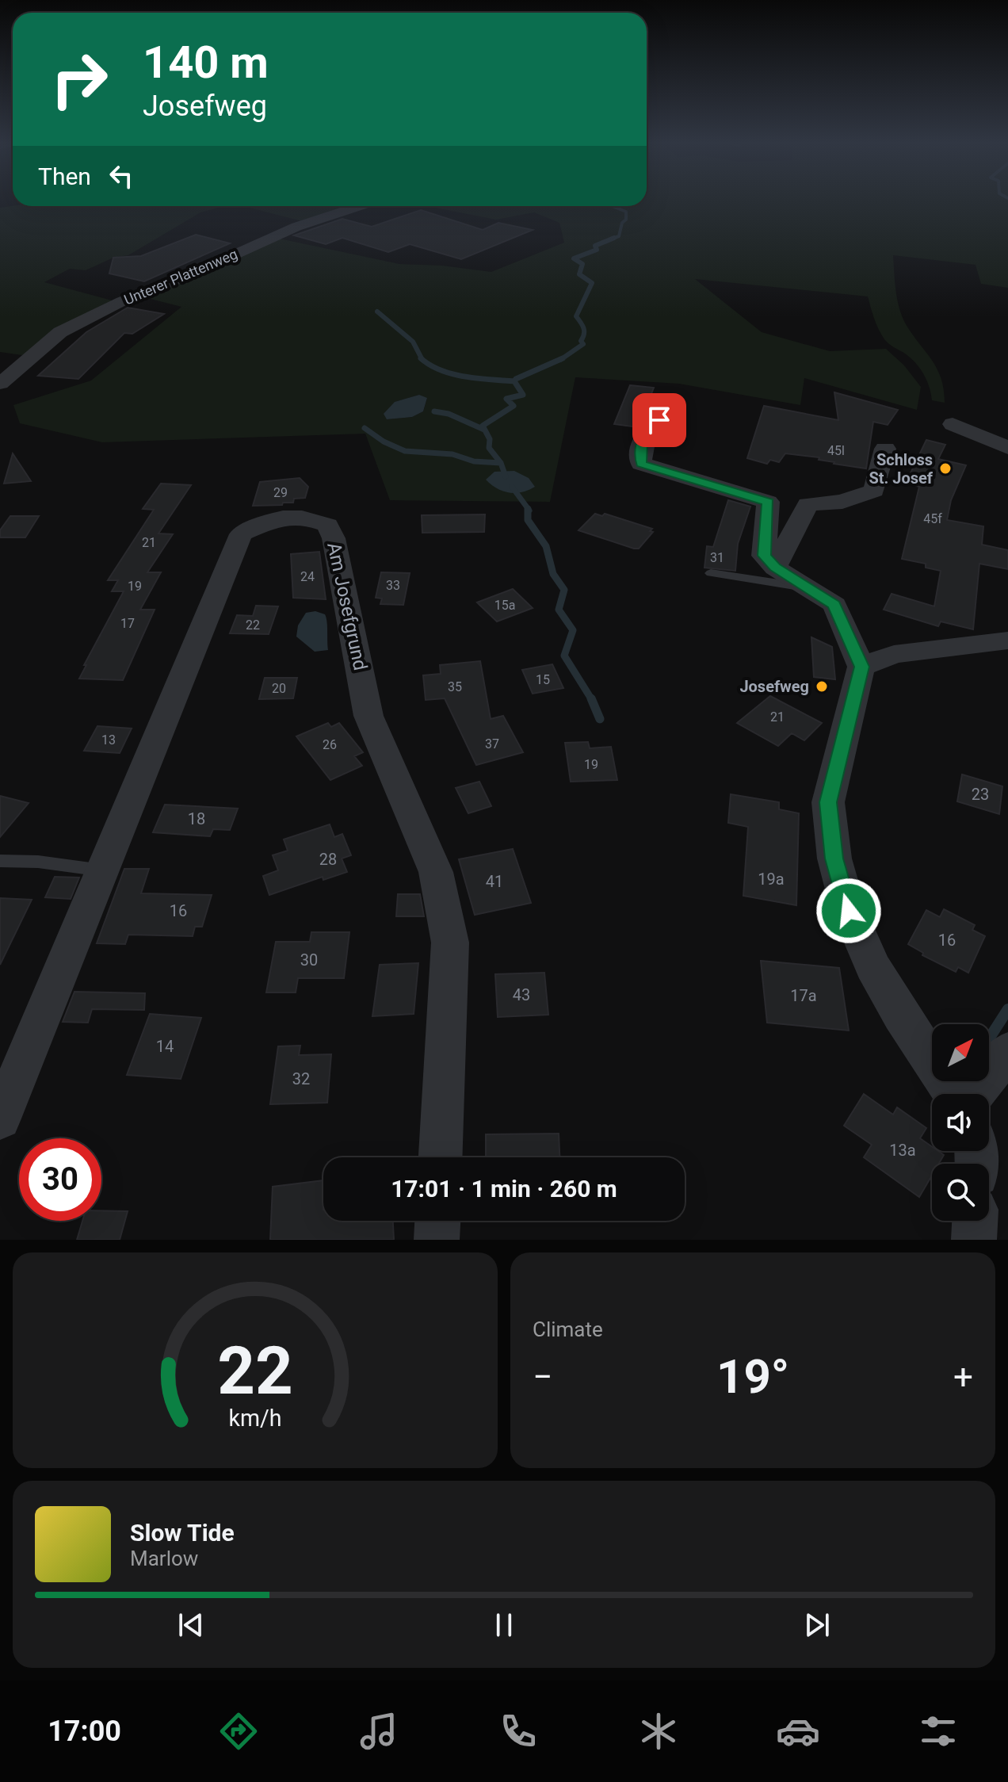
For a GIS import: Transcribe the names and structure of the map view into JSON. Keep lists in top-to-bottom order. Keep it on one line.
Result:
{"streets":{"street":["Unterer Plattenweg","Am Josefgrund"]},"places":["Schloss St. Josef","Josefweg"],"house_numbers":["45l","29","45f","21","31","24","33","19","15a","17","22","15","35","20","21","13","37","26","19","23","18","28","19a","41","16","16","30","43","17a","14","32","13a"],"north":"top right","page":{"turn":["140 m","Josefweg"],"then":"Then","limit":"30","trip":"17:01 · 1 min · 260 m","tile":"Climate","heat":["−","19°","+"],"song":["Slow Tide","Marlow"],"tabs":"17:00","gauge":["22","km/h"]}}
